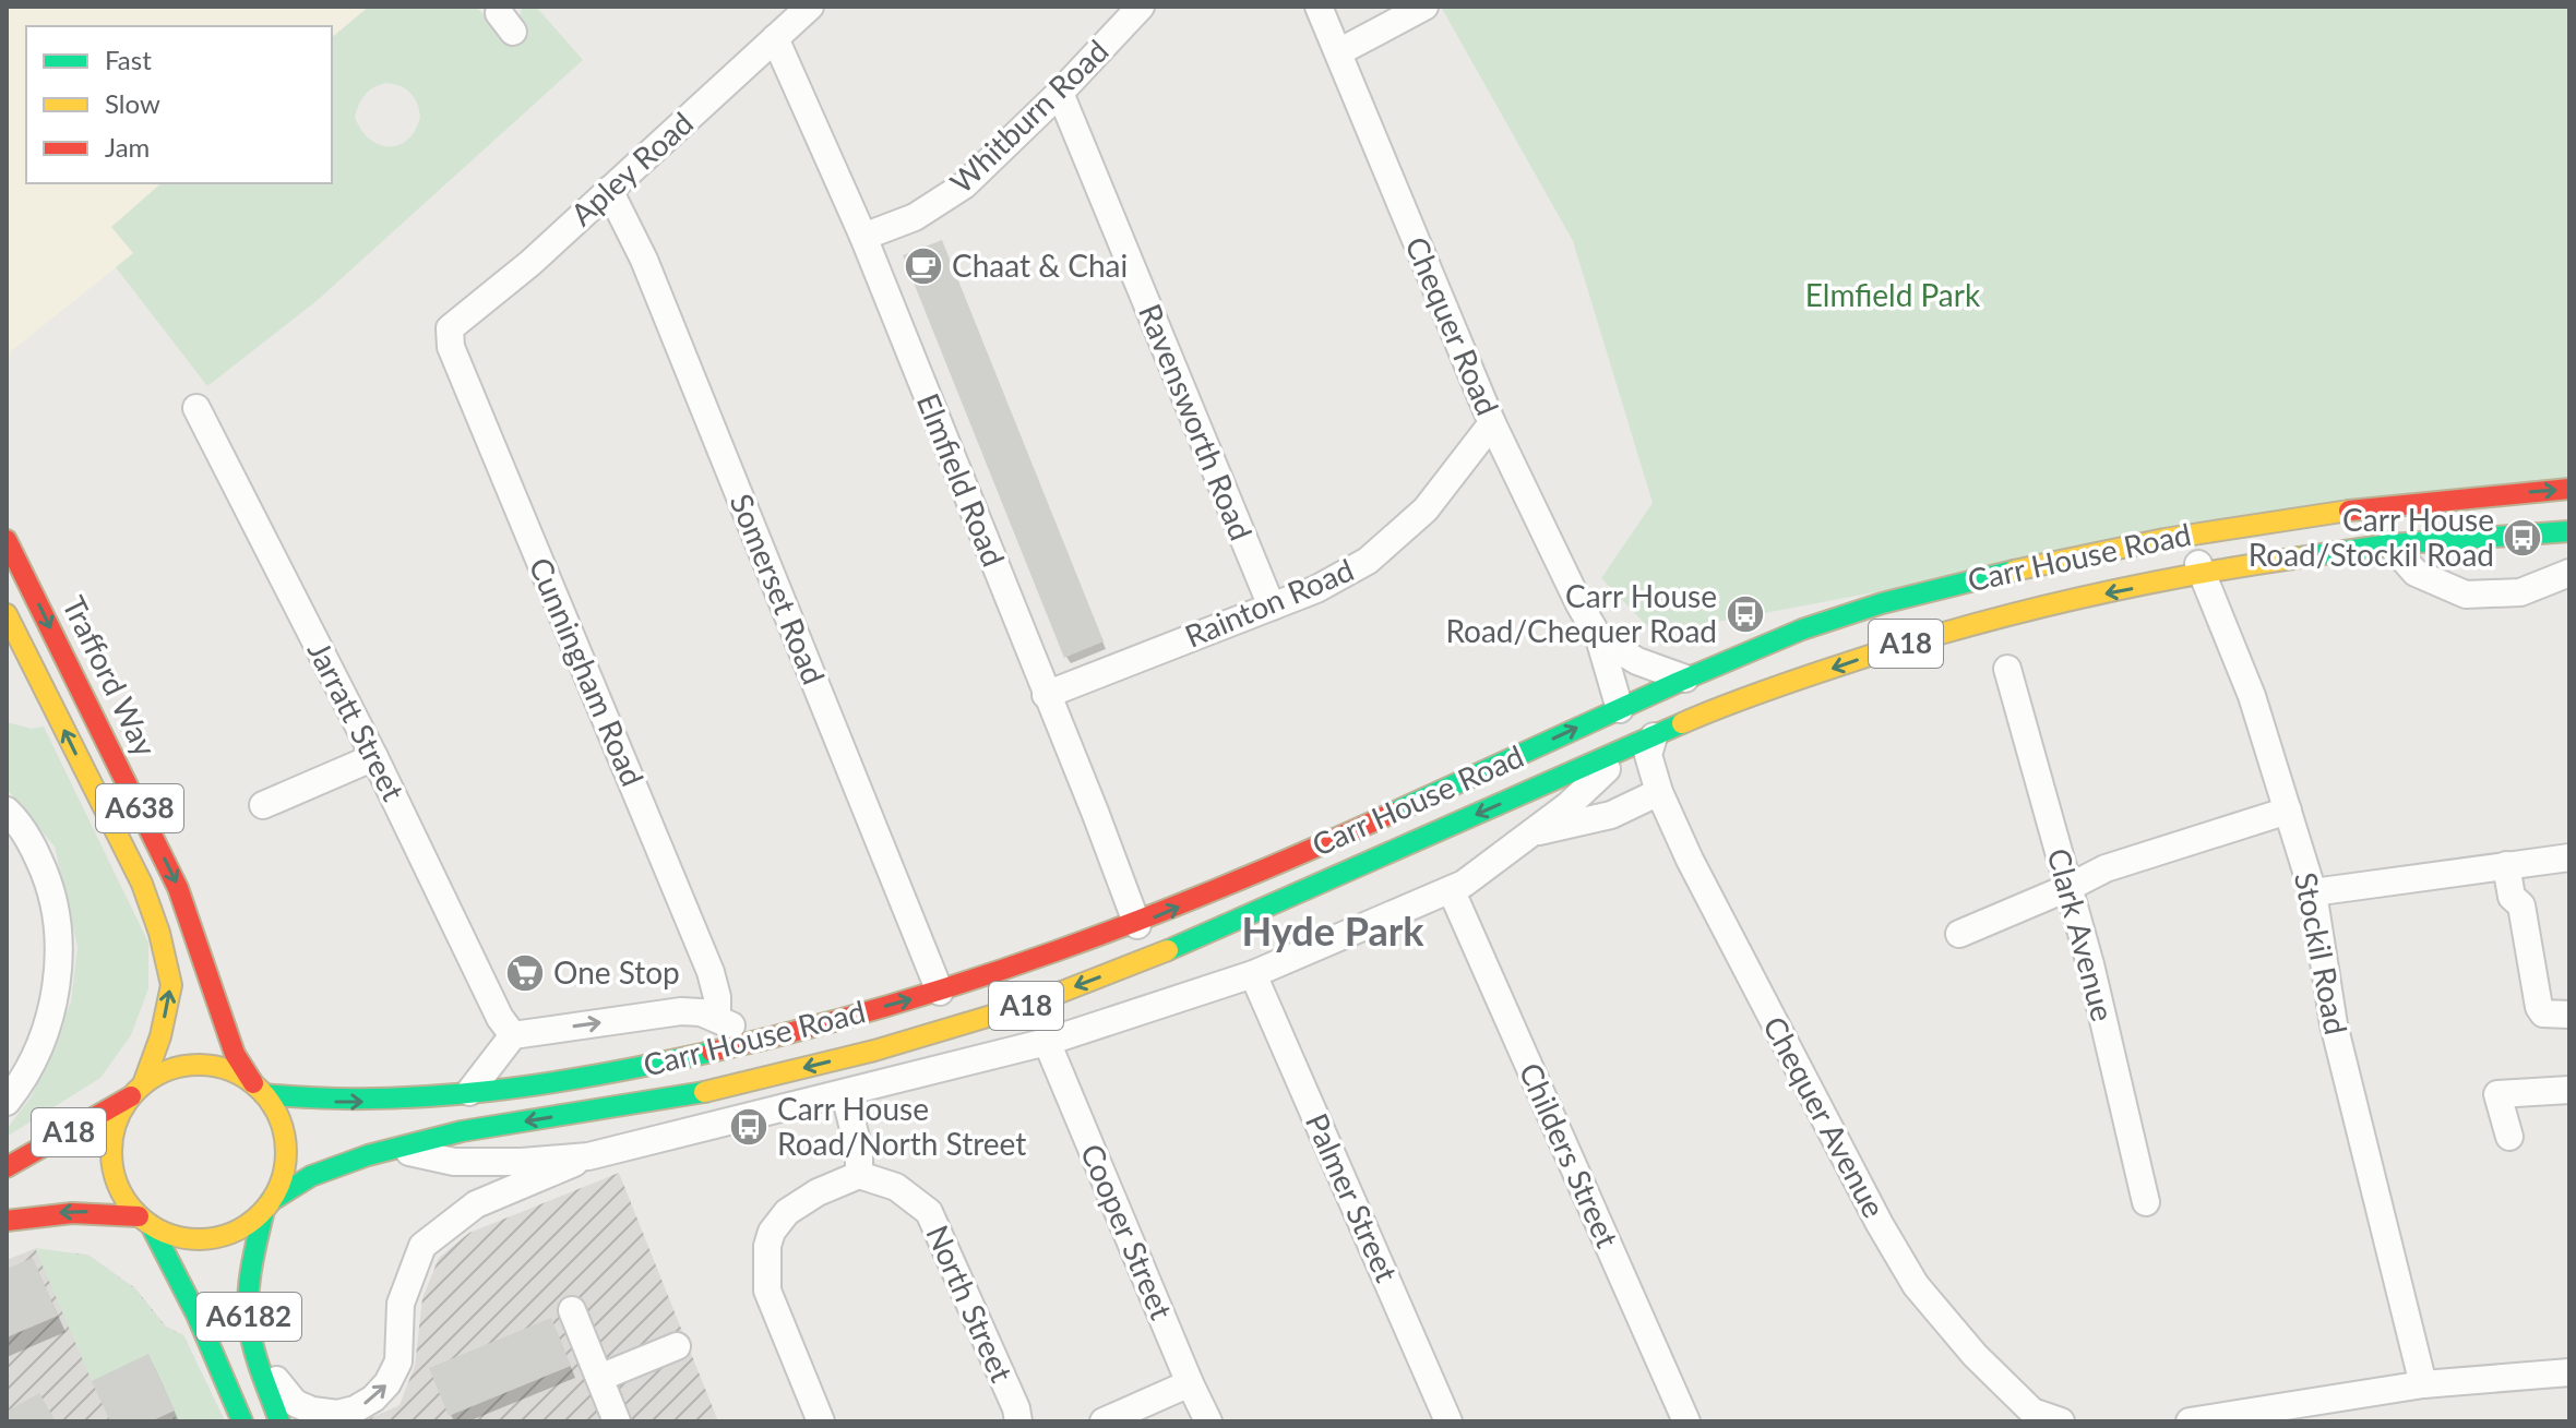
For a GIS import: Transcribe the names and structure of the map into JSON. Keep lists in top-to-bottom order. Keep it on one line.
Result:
{"streets":{"highway":["Carr House Road","A18","Trafford Way","A638","A6182"],"street":["Whitburn Road","Apley Road","Chequer Road","Ravensworth Road","Elmfield Road","Somerset Road","Rainton Road","Cunningham Road","Jarratt Street","Clark Avenue","Stockil Road","Chequer Avenue","Childers Street","Palmer Street","Cooper Street","North Street"]},"crossings":[["Whitburn Road","Ravensworth Road"],["Whitburn Road","Elmfield Road"],["Apley Road","Elmfield Road"],["Apley Road","Somerset Road"],["Apley Road","Cunningham Road"],["Chequer Road","Carr House Road"],["Chequer Road","Rainton Road"],["Ravensworth Road","Rainton Road"],["Elmfield Road","Carr House Road"],["Elmfield Road","Rainton Road"],["Carr House Road","Somerset Road"],["Carr House Road","A18"],["Carr House Road","Trafford Way"],["Carr House Road","Stockil Road"],["Carr House Road","Chequer Avenue"],["Carr House Road","A6182"],["A18","Trafford Way"],["A18","A6182"],["Trafford Way","A6182"]],"districts":["Hyde Park"],"parks":["Elmfield Park"],"places":{"cafe":["Chaat & Chai"],"bus stop":["Carr House Road/Stockil Road","Carr House Road/Chequer Road","Carr House Road/North Street"],"supermarket":["One Stop"]},"legend":["Fast","Slow","Jam"]}
